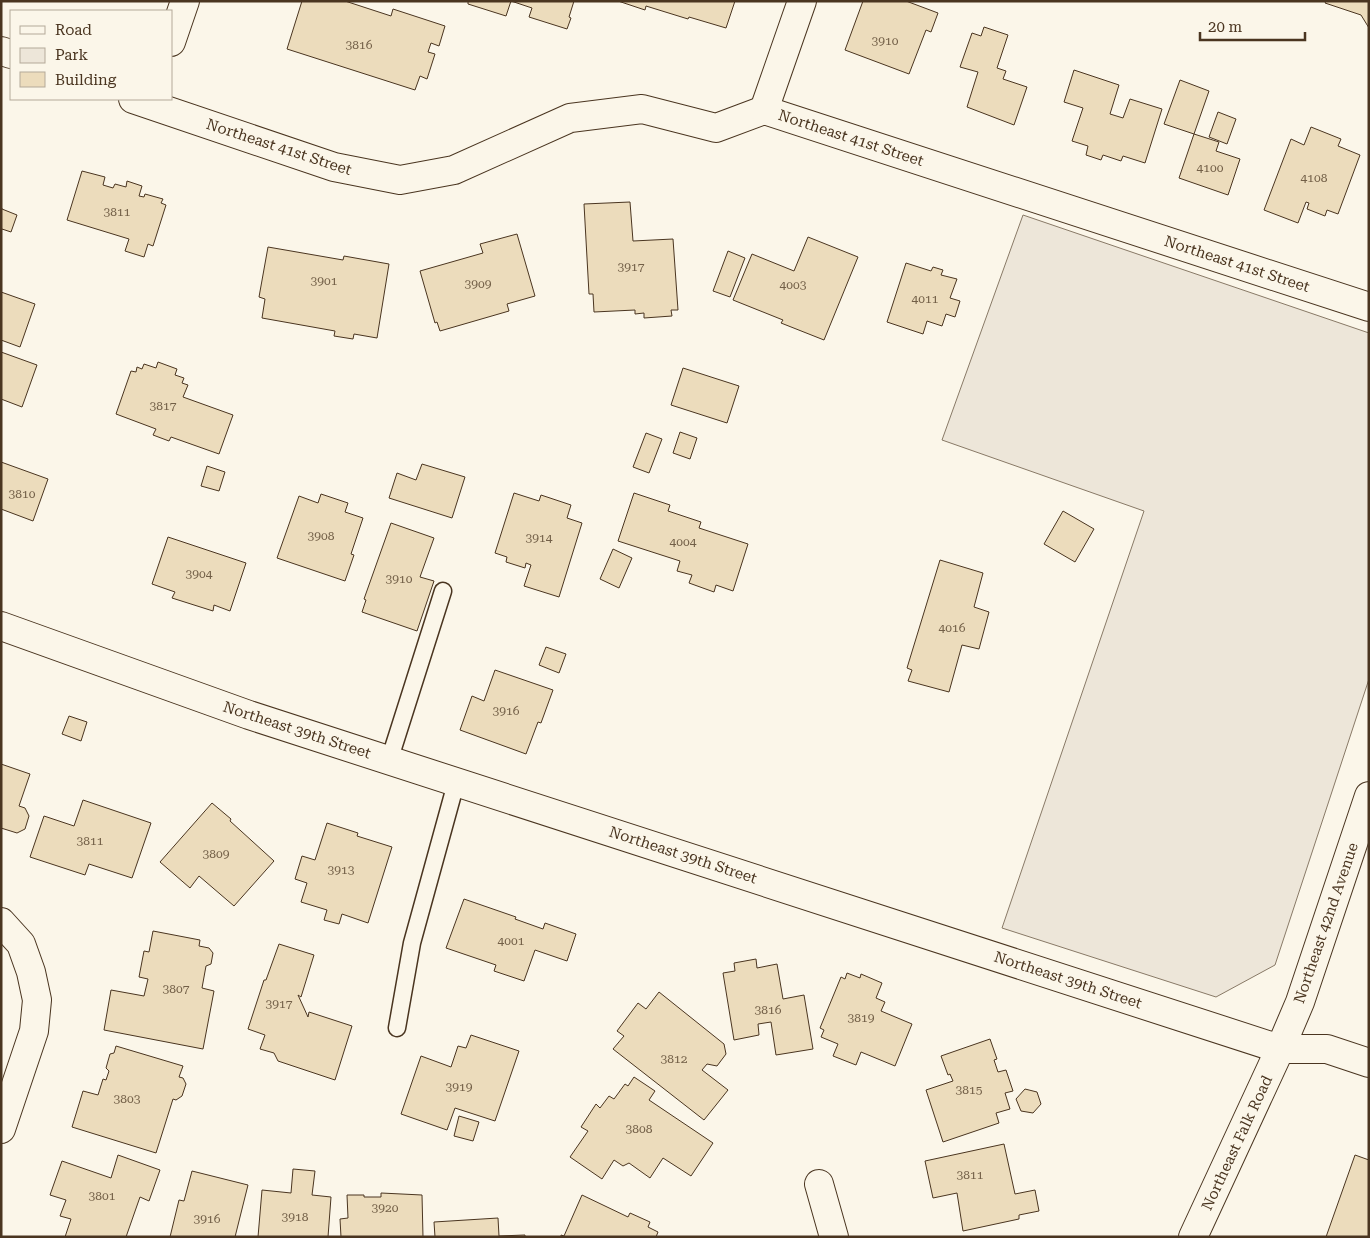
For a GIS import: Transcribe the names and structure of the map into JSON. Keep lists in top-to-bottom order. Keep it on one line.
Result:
{"streets":{"street":["Northeast 41st Street","Northeast 39th Street","Northeast 42nd Avenue","Northeast Falk Road"]},"crossings":[["Northeast 39th Street","Northeast 42nd Avenue"],["Northeast 39th Street","Northeast Falk Road"],["Northeast 42nd Avenue","Northeast Falk Road"]],"house_numbers":["3910","3816","4100","4108","3811","3917","3901","3909","4003","4011","3817","3810","3908","3914","4004","3904","3910","4016","3916","3811","3809","3913","4001","3807","3917","3816","3819","3812","3919","3815","3803","3808","3811","3801","3920","3918","3916"],"legend":["Road","Park","Building"],"scale_bar":"20 m"}
